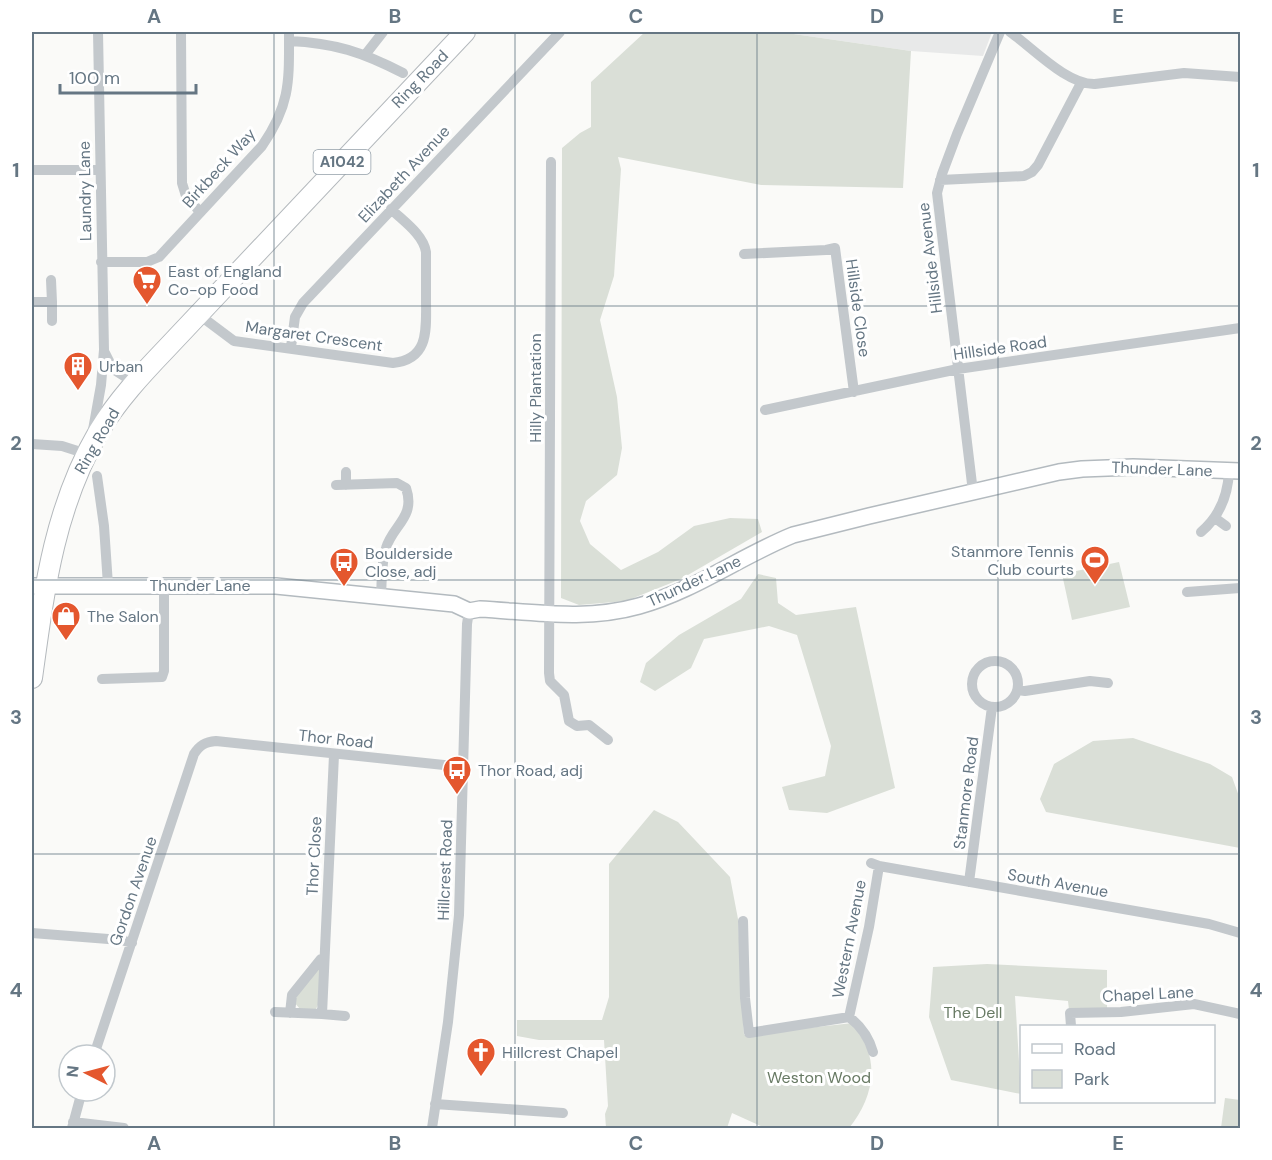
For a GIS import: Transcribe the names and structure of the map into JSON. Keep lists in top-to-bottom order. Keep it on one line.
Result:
{"streets":{"highway":["Ring Road","A1042"],"street":["Birkbeck Way","Elizabeth Avenue","Laundry Lane","Hillside Avenue","Hillside Close","Margaret Crescent","Hillside Road","Hilly Plantation","Thunder Lane","Thor Road","Stanmore Road","Thor Close","Hillcrest Road","South Avenue","Gordon Avenue","Western Avenue","Chapel Lane"]},"crossings":[["Ring Road","A1042"],["Ring Road","Laundry Lane"],["Ring Road","Margaret Crescent"],["Ring Road","Thunder Lane"],["A1042","Thunder Lane"],["Birkbeck Way","Laundry Lane"],["Elizabeth Avenue","Margaret Crescent"],["Hillside Avenue","Hillside Road"],["Hillside Avenue","Thunder Lane"],["Hillside Close","Hillside Road"],["Hilly Plantation","Thunder Lane"],["Thunder Lane","Hillcrest Road"],["Thor Road","Thor Close"],["Thor Road","Hillcrest Road"],["Thor Road","Gordon Avenue"],["Stanmore Road","South Avenue"],["South Avenue","Western Avenue"]],"parks":["The Dell","Weston Wood"],"places":{"supermarket":["East of England Co-op Food"],"building":["Urban"],"sports":["Stanmore Tennis Club courts"],"bus stop":["Boulderside Close, adj","Thor Road, adj"],"shop":["The Salon"],"church":["Hillcrest Chapel"]},"legend":["Road","Park"],"scale_bar":"100 m","north":"left","grid":{"columns":["A","B","C","D","E"],"rows":["1","2","3","4"]}}
